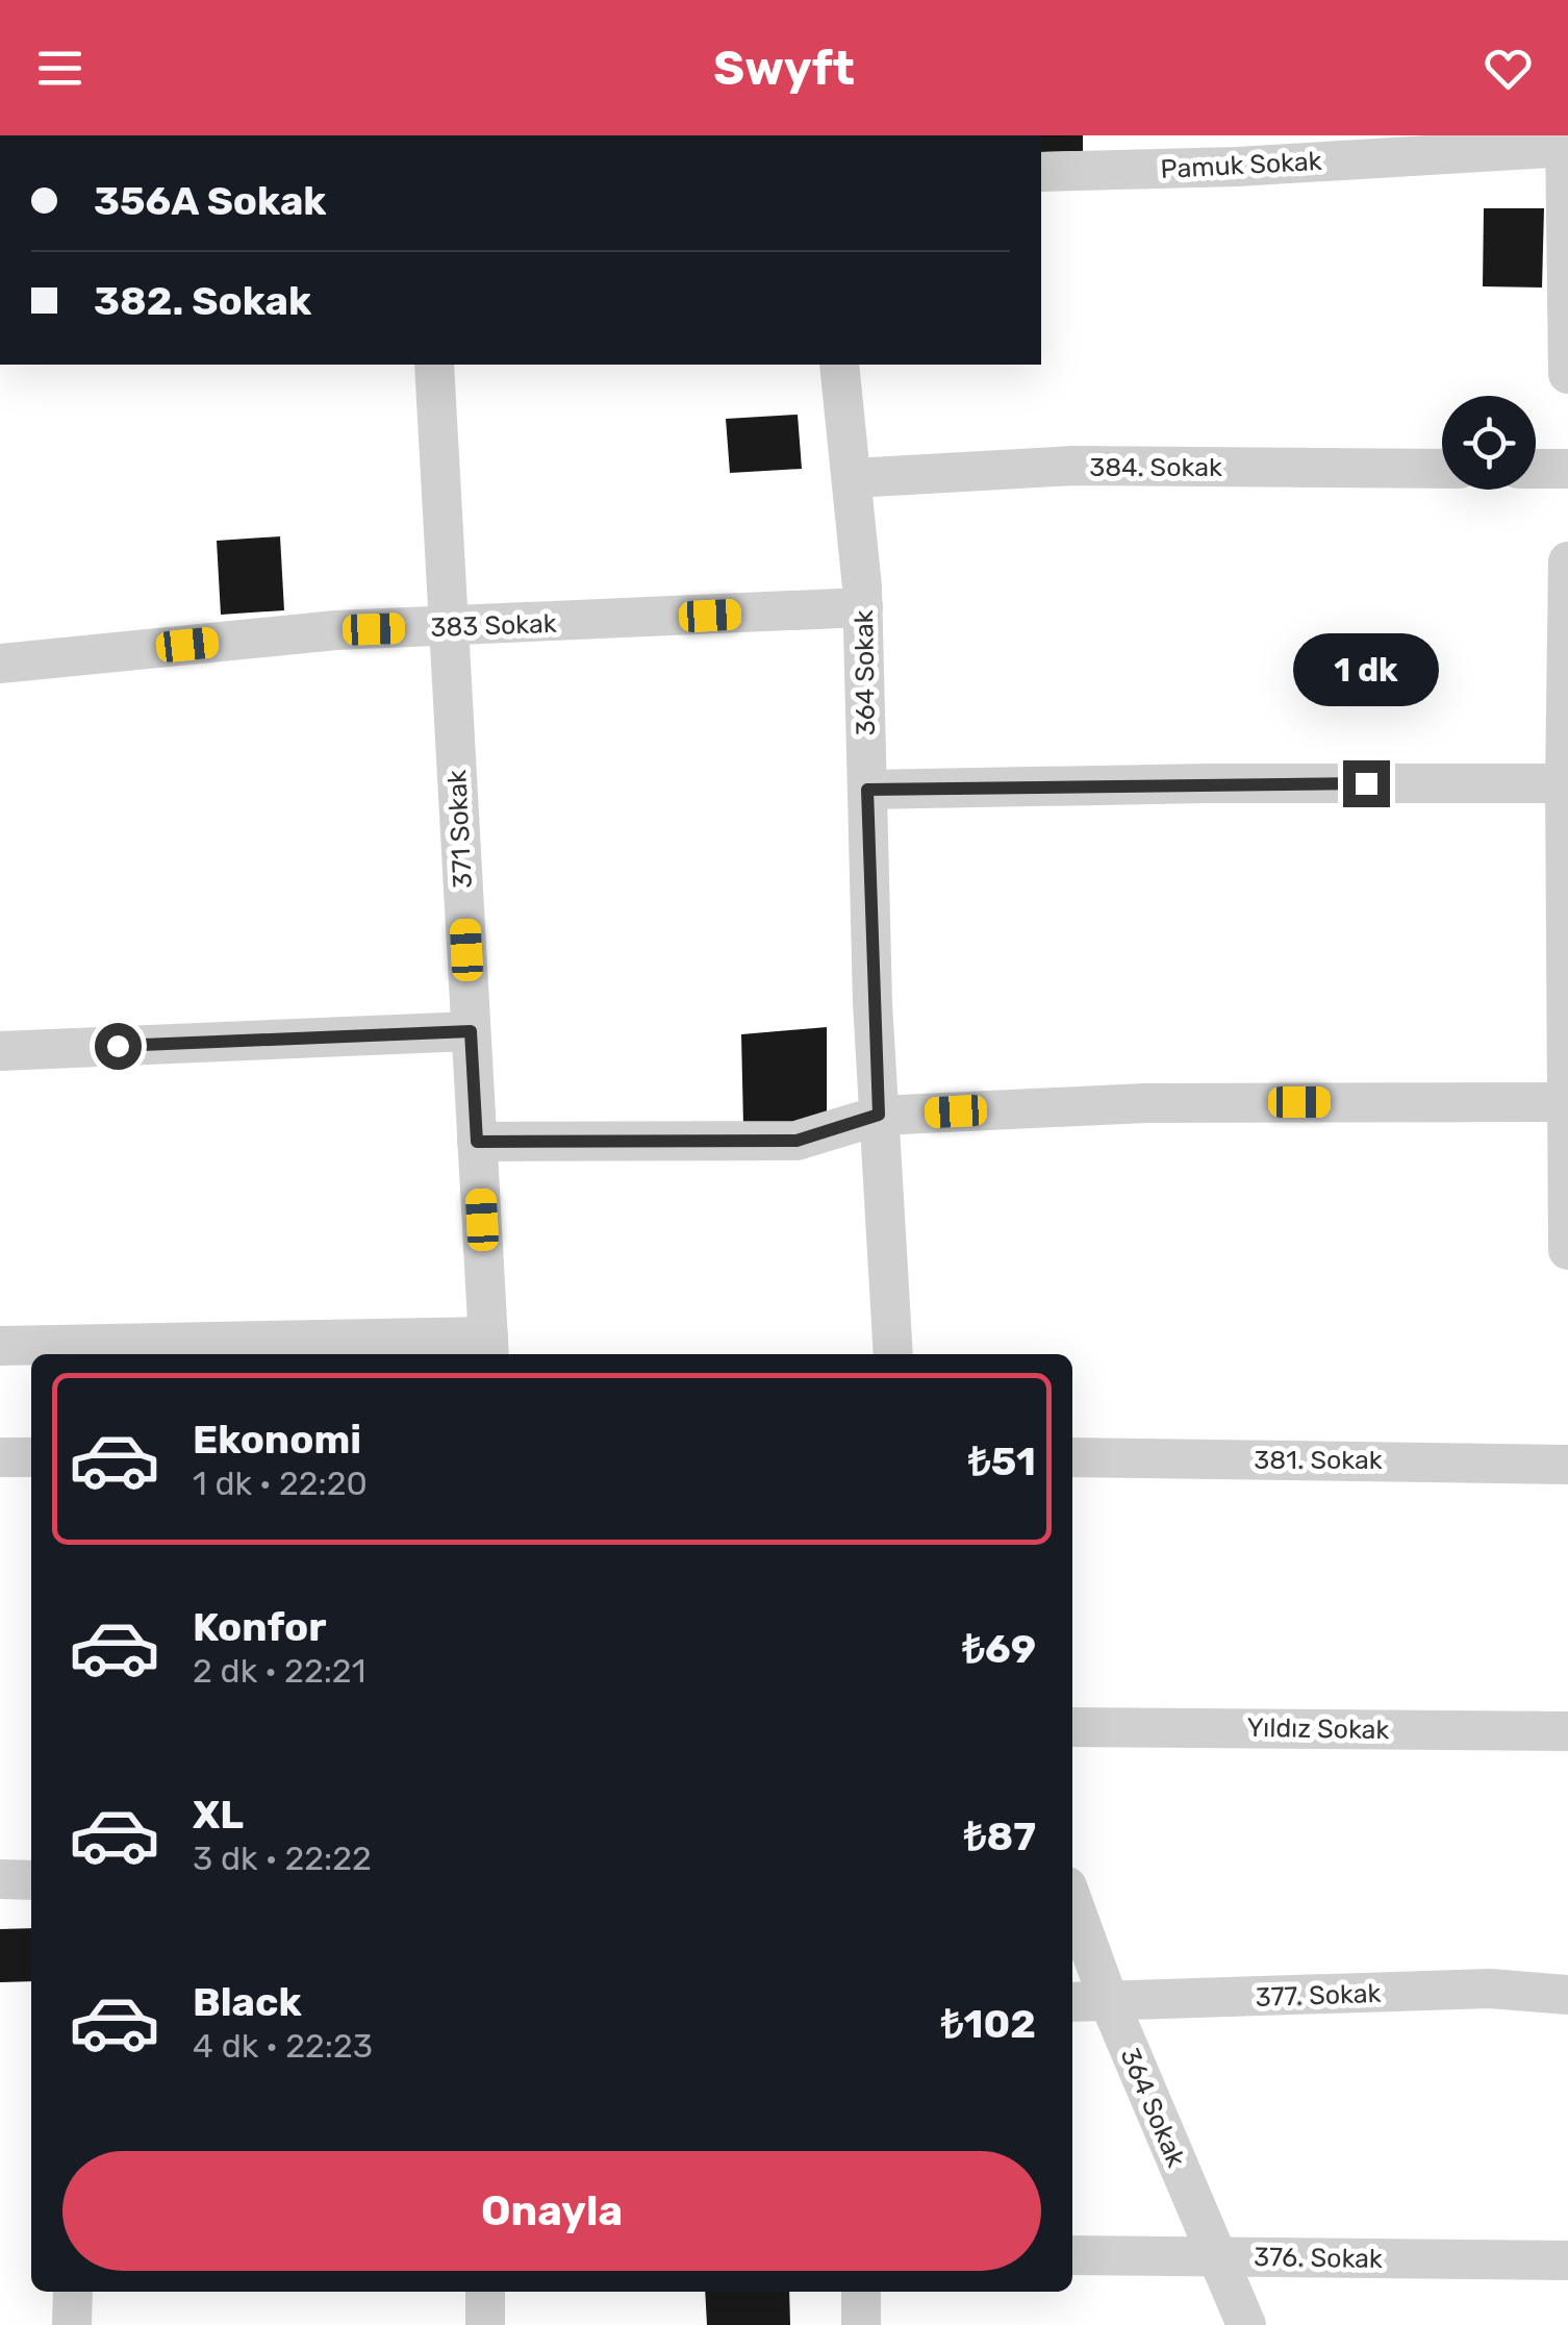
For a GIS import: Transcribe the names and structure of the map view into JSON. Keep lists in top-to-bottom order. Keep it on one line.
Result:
{"streets":{"street":["Pamuk Sokak","384. Sokak","383 Sokak","364 Sokak","371 Sokak","381. Sokak","Yıldız Sokak","377. Sokak","376. Sokak"]},"crossings":[["384. Sokak","364 Sokak"],["383 Sokak","364 Sokak"],["383 Sokak","371 Sokak"],["364 Sokak","377. Sokak"],["364 Sokak","376. Sokak"]],"page":{"header":"Swyft","banner":["356A Sokak","382. Sokak"],"bubble":"1 dk","list":[{"name":"Ekonomi","note":"1 dk · 22:20","value":"₺51"},{"name":"Konfor","note":"2 dk · 22:21","value":"₺69"},{"name":"XL","note":"3 dk · 22:22","value":"₺87"},{"name":"Black","note":"4 dk · 22:23","value":"₺102"}],"buttons":"Onayla"}}
